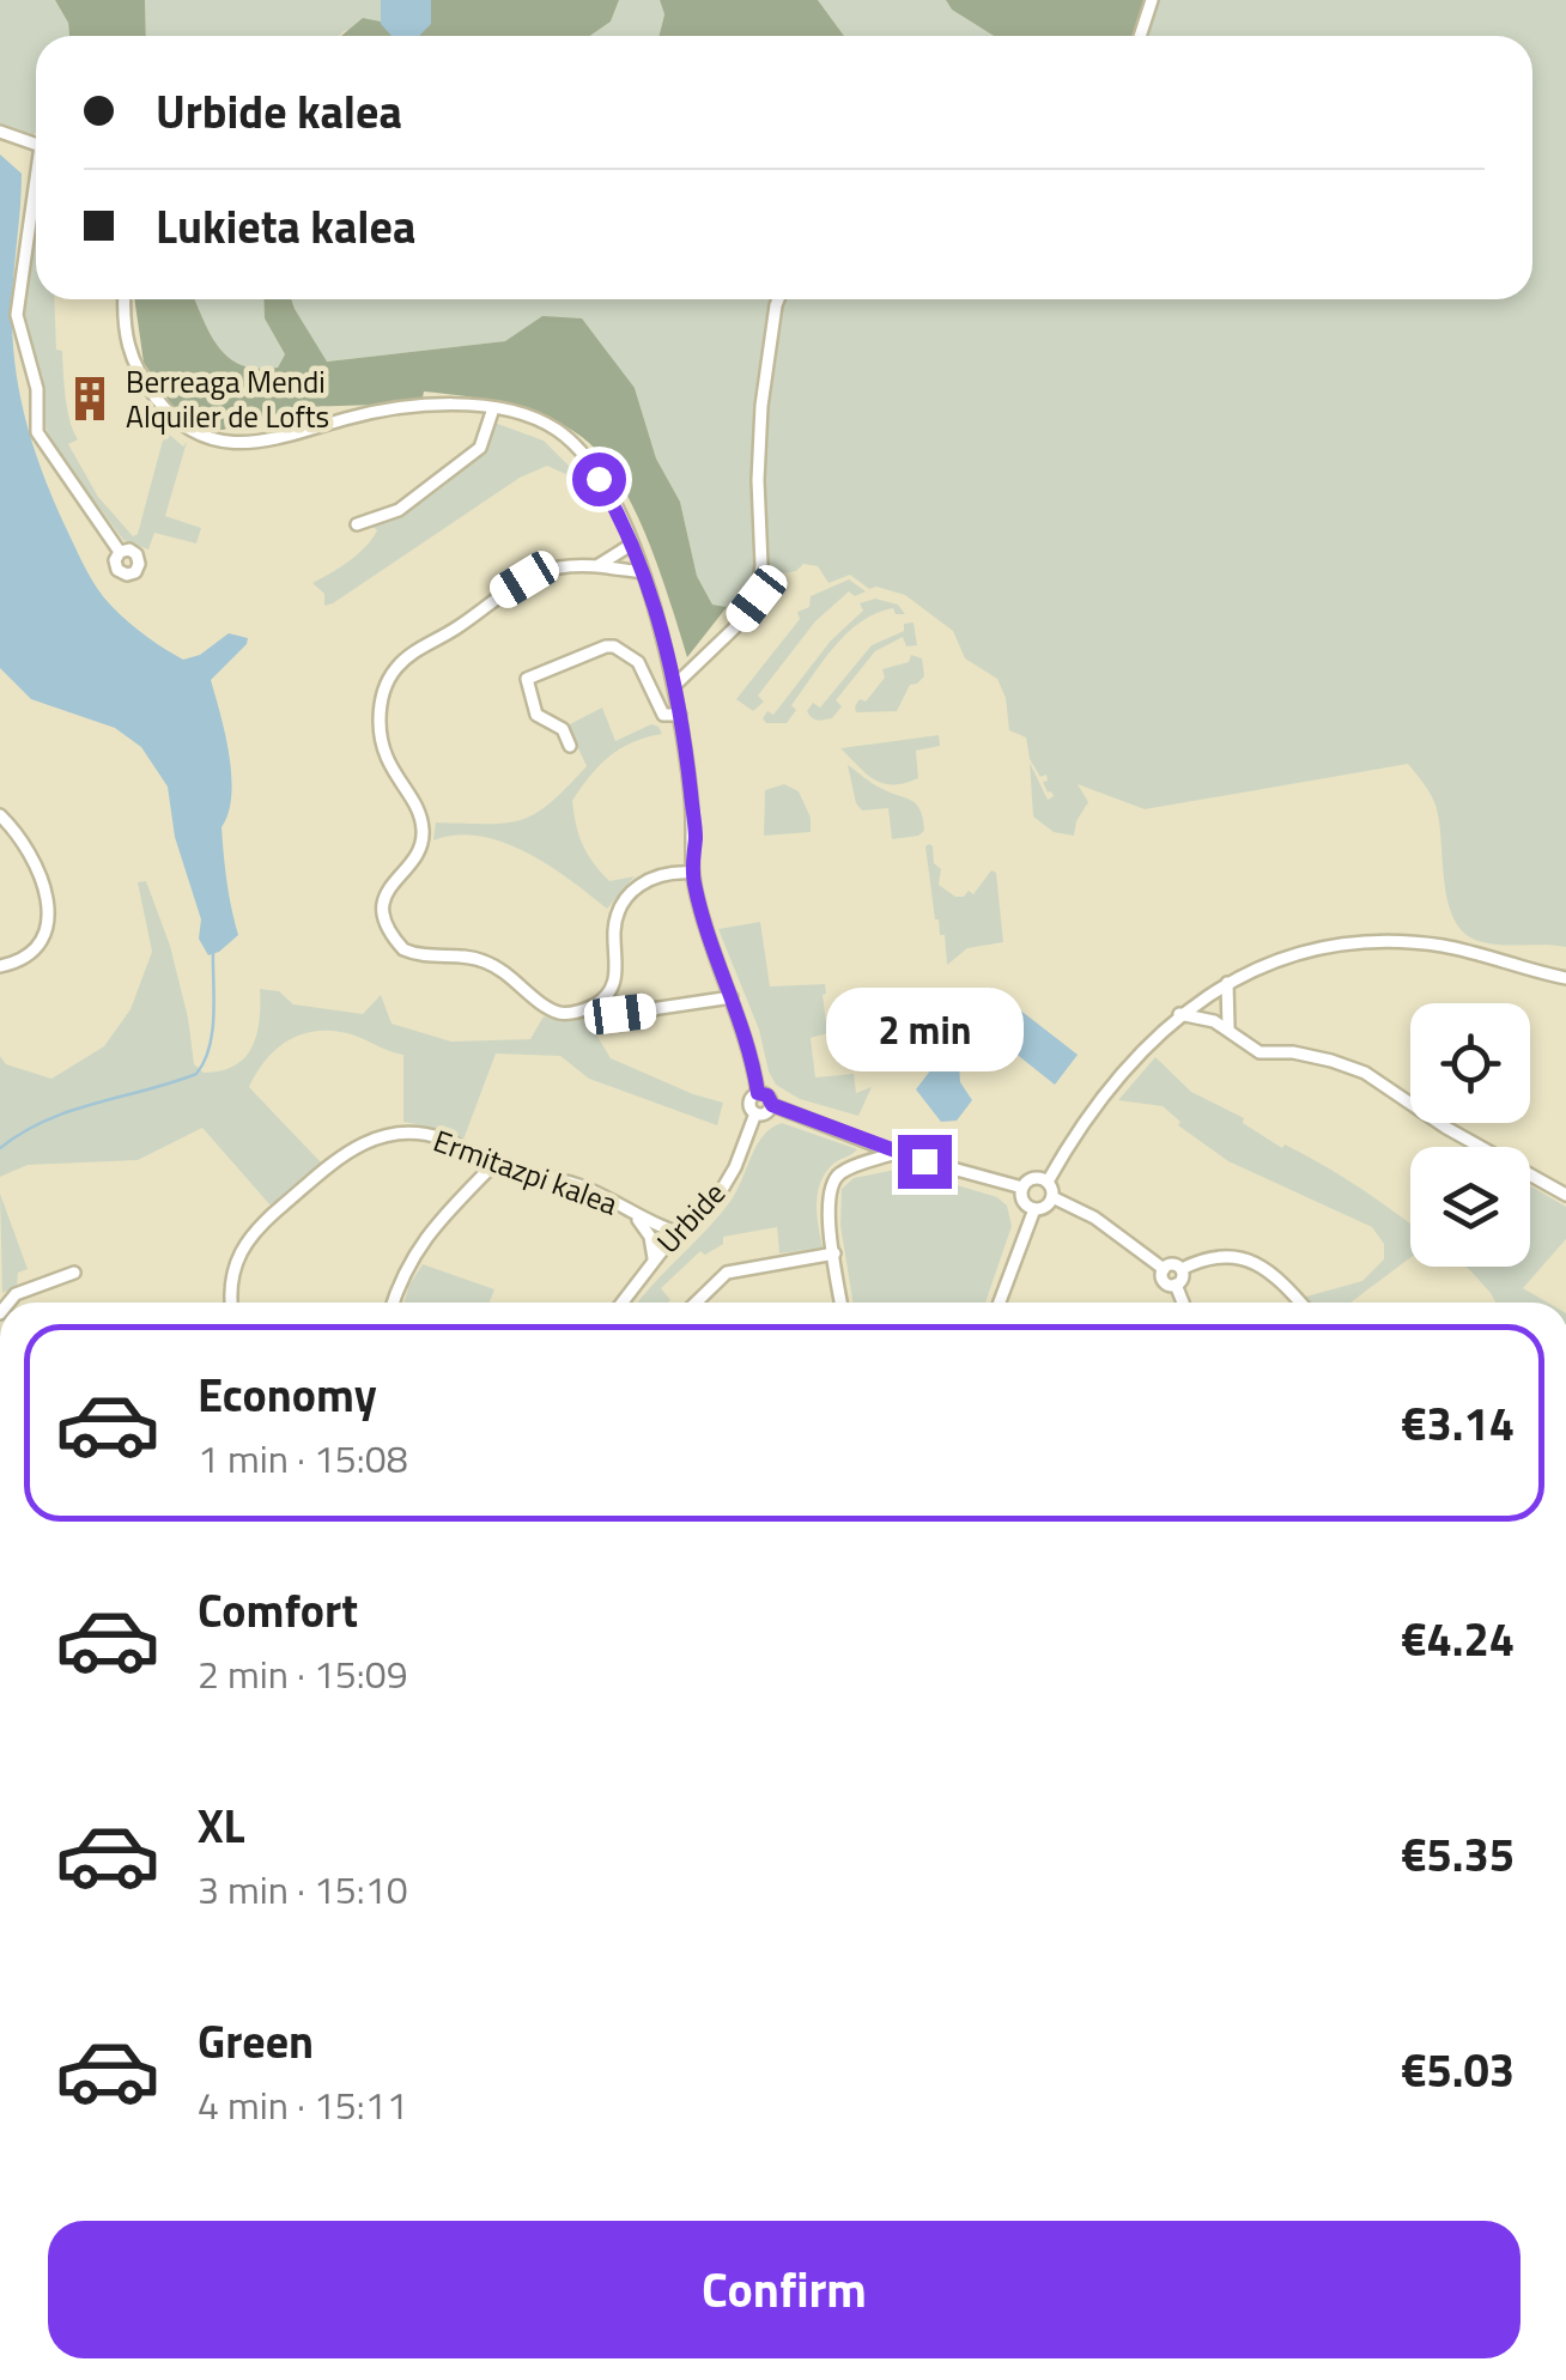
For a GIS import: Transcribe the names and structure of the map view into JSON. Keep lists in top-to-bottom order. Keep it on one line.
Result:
{"streets":{"street":["Ermitazpi kalea","Urbide"]},"crossings":[["Ermitazpi kalea","Urbide"]],"places":{"building":["Berreaga Mendi Alquiler de Lofts"]},"page":{"banner":["Urbide kalea","Lukieta kalea"],"bubble":"2 min","list":[{"name":"Economy","note":"1 min · 15:08","value":"€3.14"},{"name":"Comfort","note":"2 min · 15:09","value":"€4.24"},{"name":"XL","note":"3 min · 15:10","value":"€5.35"},{"name":"Green","note":"4 min · 15:11","value":"€5.03"}],"buttons":"Confirm"}}
